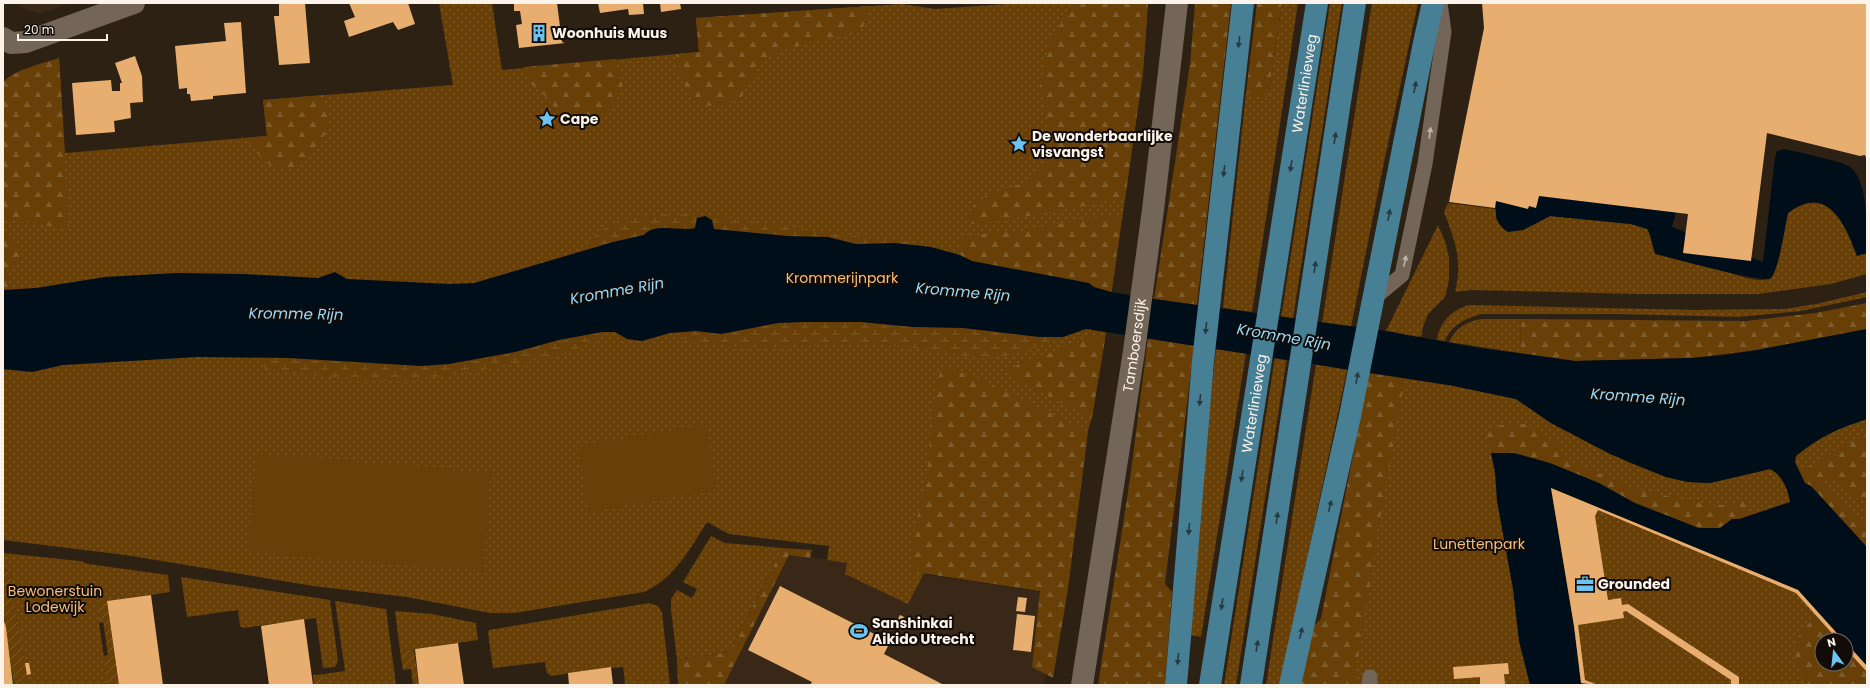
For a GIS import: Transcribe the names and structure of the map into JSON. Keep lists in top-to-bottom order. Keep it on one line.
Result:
{"streets":{"main road":["Waterlinieweg"],"street":["Tamboersdijk"]},"water":["Kromme Rijn"],"parks":["Krommerijnpark","Lunettenpark","Bewonerstuin Lodewijk"],"places":{"building":["Woonhuis Muus"],"place":["Cape","De wonderbaarlijke visvangst"],"office":["Grounded"],"sports":["Sanshinkai Aikido Utrecht"]},"scale_bar":"20 m","north":"top"}
